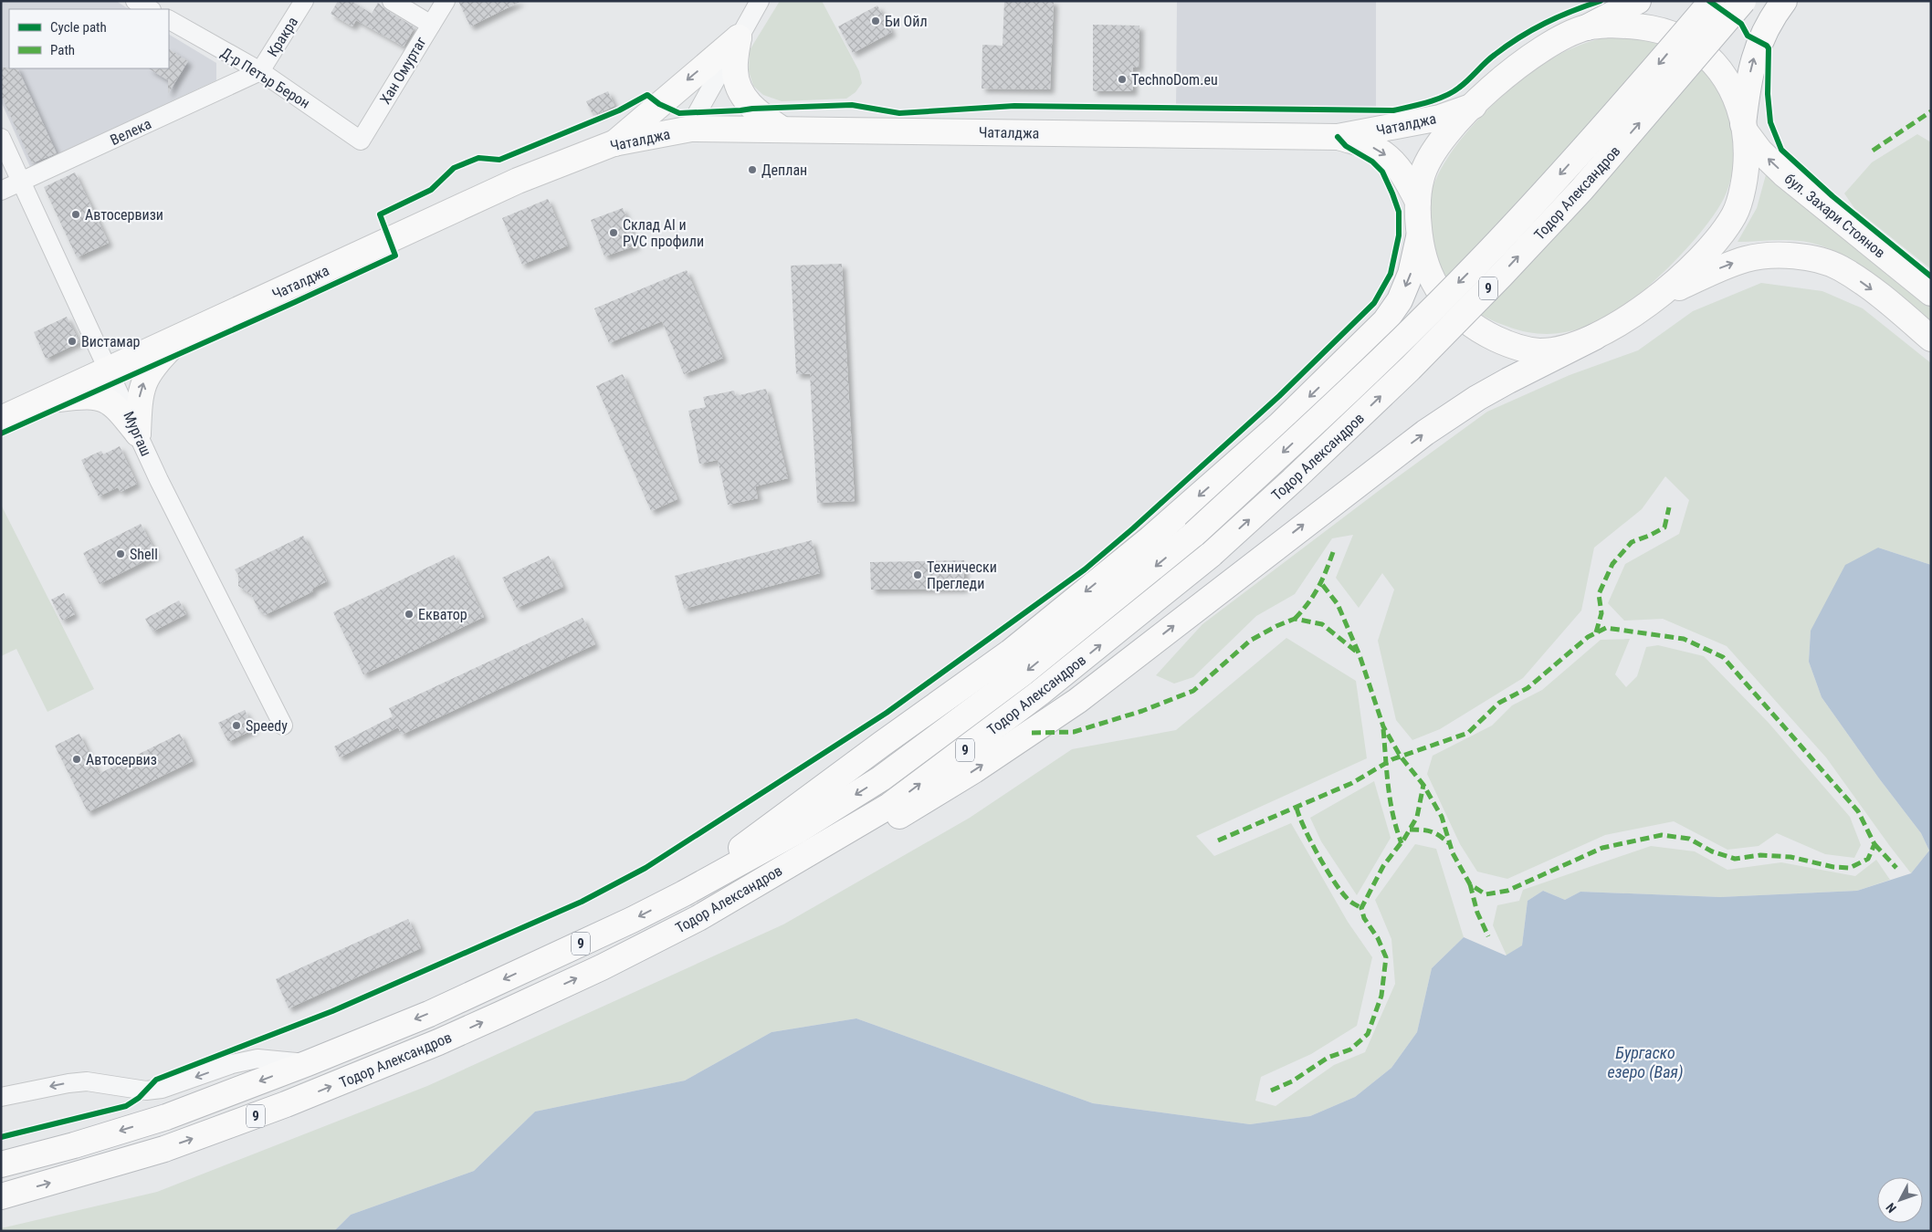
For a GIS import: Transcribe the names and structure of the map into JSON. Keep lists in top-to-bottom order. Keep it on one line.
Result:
{"streets":{"main road":["Чаталджа","Тодор Александров","бул. Захари Стоянов","9"],"street":["Кракра","Хан Омуртаг","Д-р Петър Берон","Велека","Мургаш"]},"crossings":[["Кракра","Д-р Петър Берон"],["Кракра","Велека"],["Хан Омуртаг","Д-р Петър Берон"],["Д-р Петър Берон","Велека"],["Чаталджа","Мургаш"],["Велека","Мургаш"]],"one_way":["бул. Захари Стоянов"],"water":["Бургаско езеро (Вая)"],"places":["Би Ойл","TechnoDom.eu","Деплан","Автосервизи","Склад Al и PVC профили","Вистамар","Shell","Технически Прегледи","Екватор","Speedy","Автосервиз"],"legend":["Cycle path","Path"],"north":"bottom left"}
